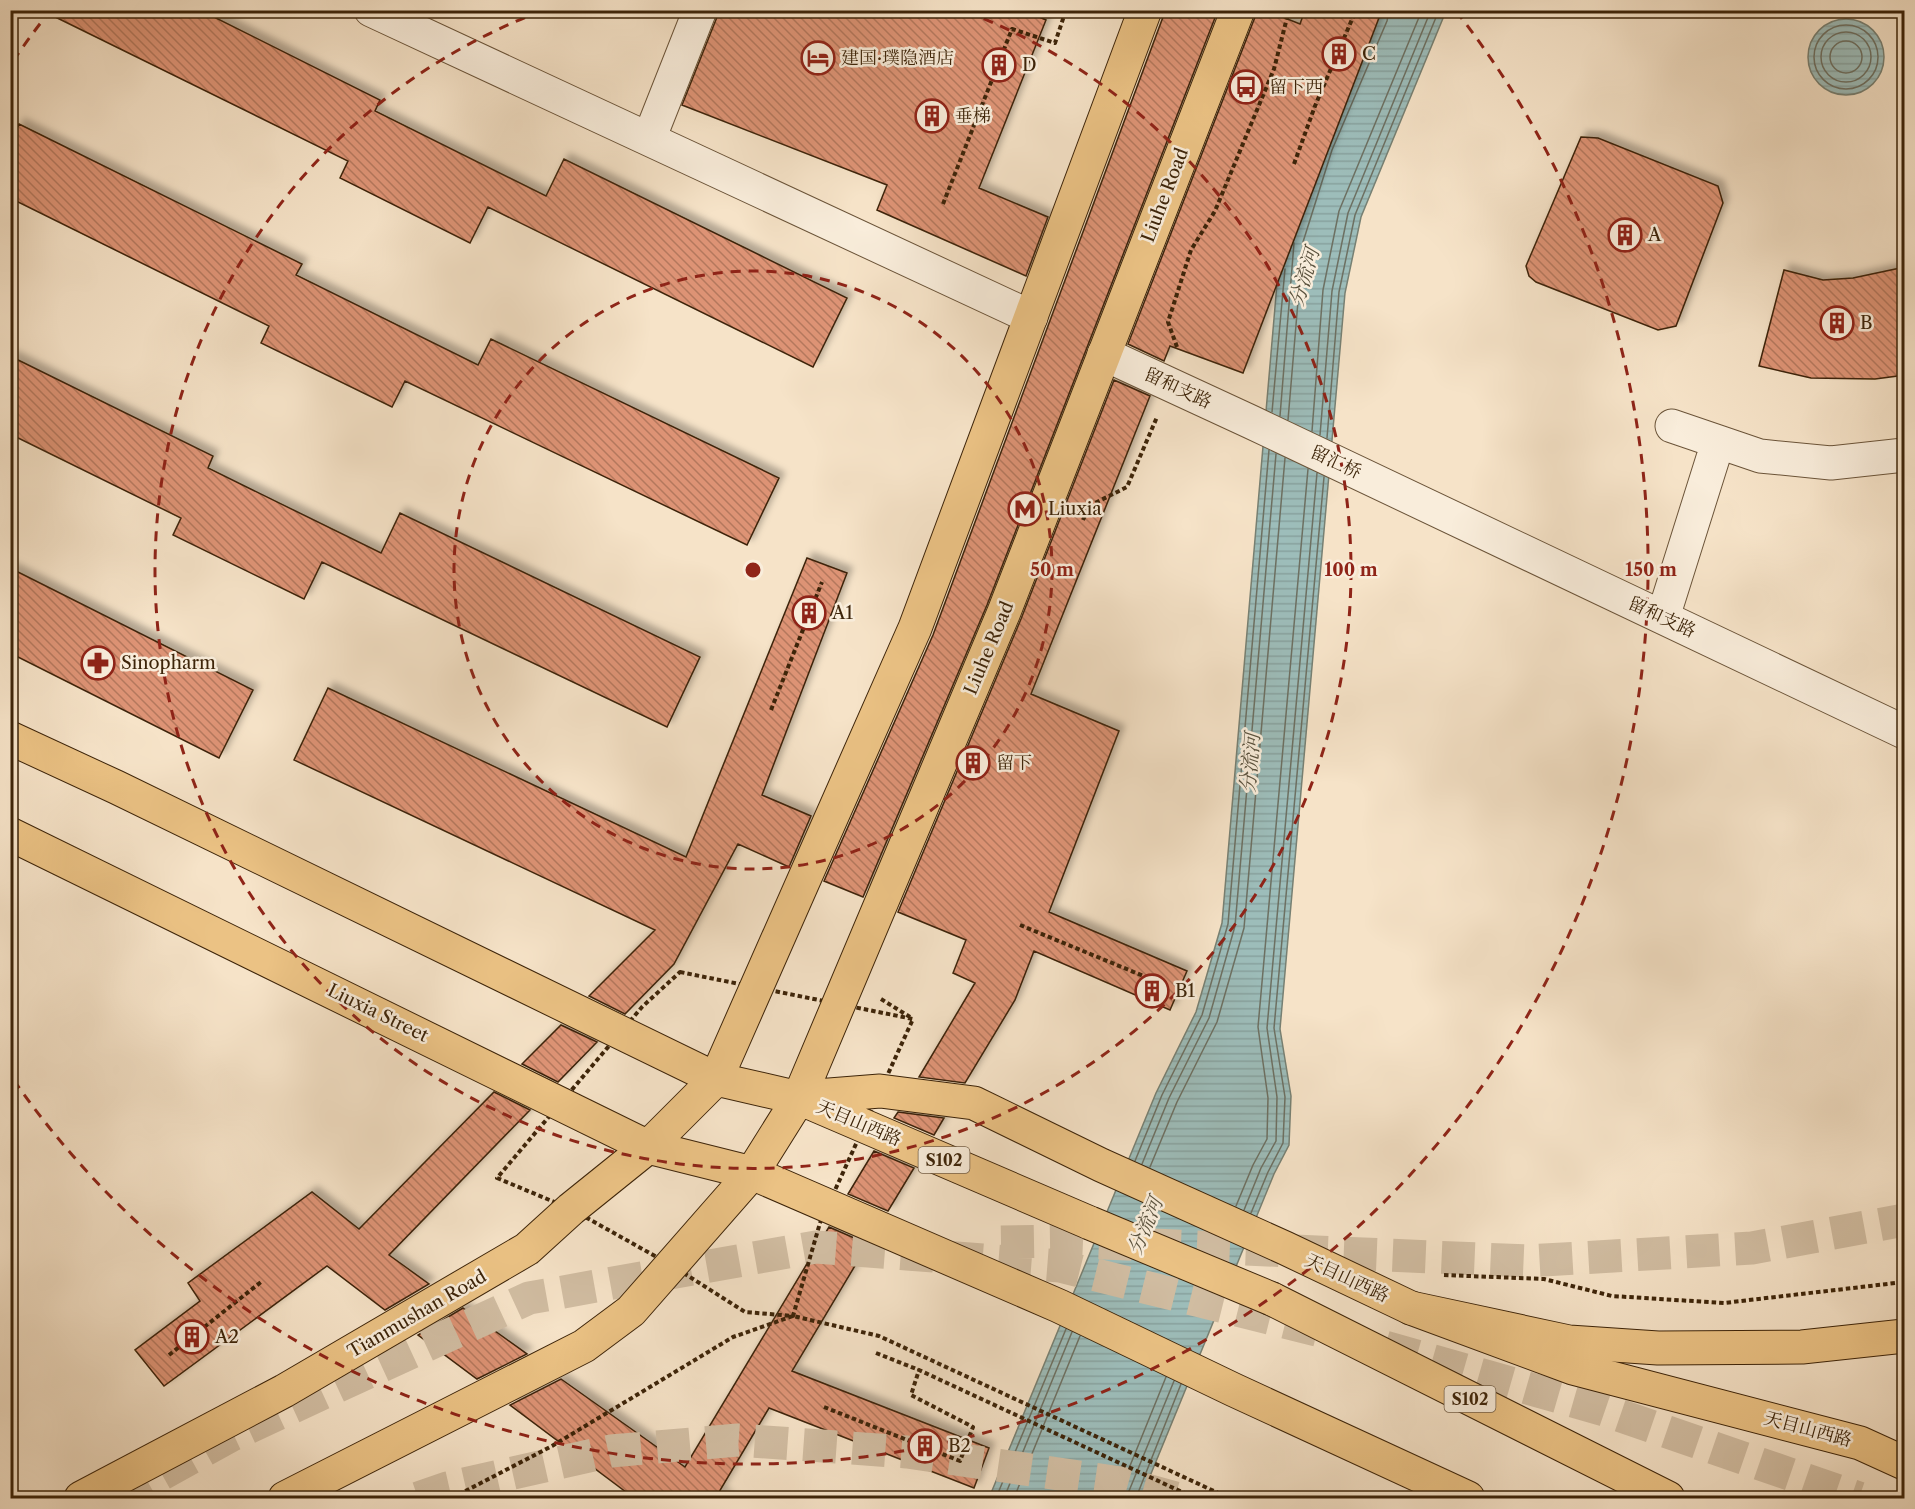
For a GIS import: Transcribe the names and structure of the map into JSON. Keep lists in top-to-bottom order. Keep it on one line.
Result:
{"streets":{"main road":["Liuhe Road","Liuxia Street","天目山西路","S102","Tianmushan Road"],"street":["留和支路","留汇桥"]},"crossings":[["Liuhe Road","留和支路"],["Liuhe Road","Liuxia Street"],["Liuhe Road","天目山西路"],["留和支路","留汇桥"],["Liuxia Street","Tianmushan Road"],["天目山西路","Tianmushan Road"]],"water":["分流河"],"places":{"building":["C","D","垂梯","A","B","A1","留下","B1","A2","B2"],"hotel":["建国·璞隐酒店"],"bus stop":["留下西"],"metro station":["Liuxia"],"pharmacy":["Sinopharm"]},"rings":["50 m","100 m","150 m"]}
